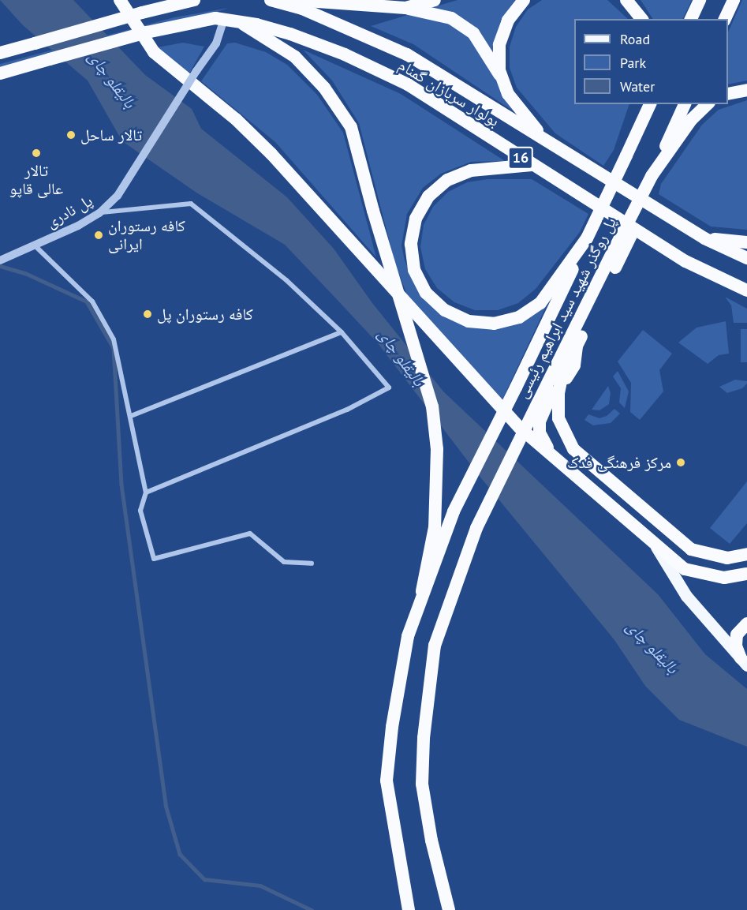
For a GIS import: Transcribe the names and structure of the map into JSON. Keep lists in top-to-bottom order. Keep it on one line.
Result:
{"streets":{"highway":["بولوار سربازان گمنام","16","پل روگذر شهید سید ابراهیم رئیسی"],"street":["پل نادری"]},"crossings":[["بولوار سربازان گمنام","پل نادری"]],"water":["بالیقلو چای"],"places":["تالار ساحل","تالار عالی قاپو","کافه رستوران ایرانی","کافه رستوران پل","مرکز فرهنگی فدک"],"legend":["Road","Park","Water"]}
